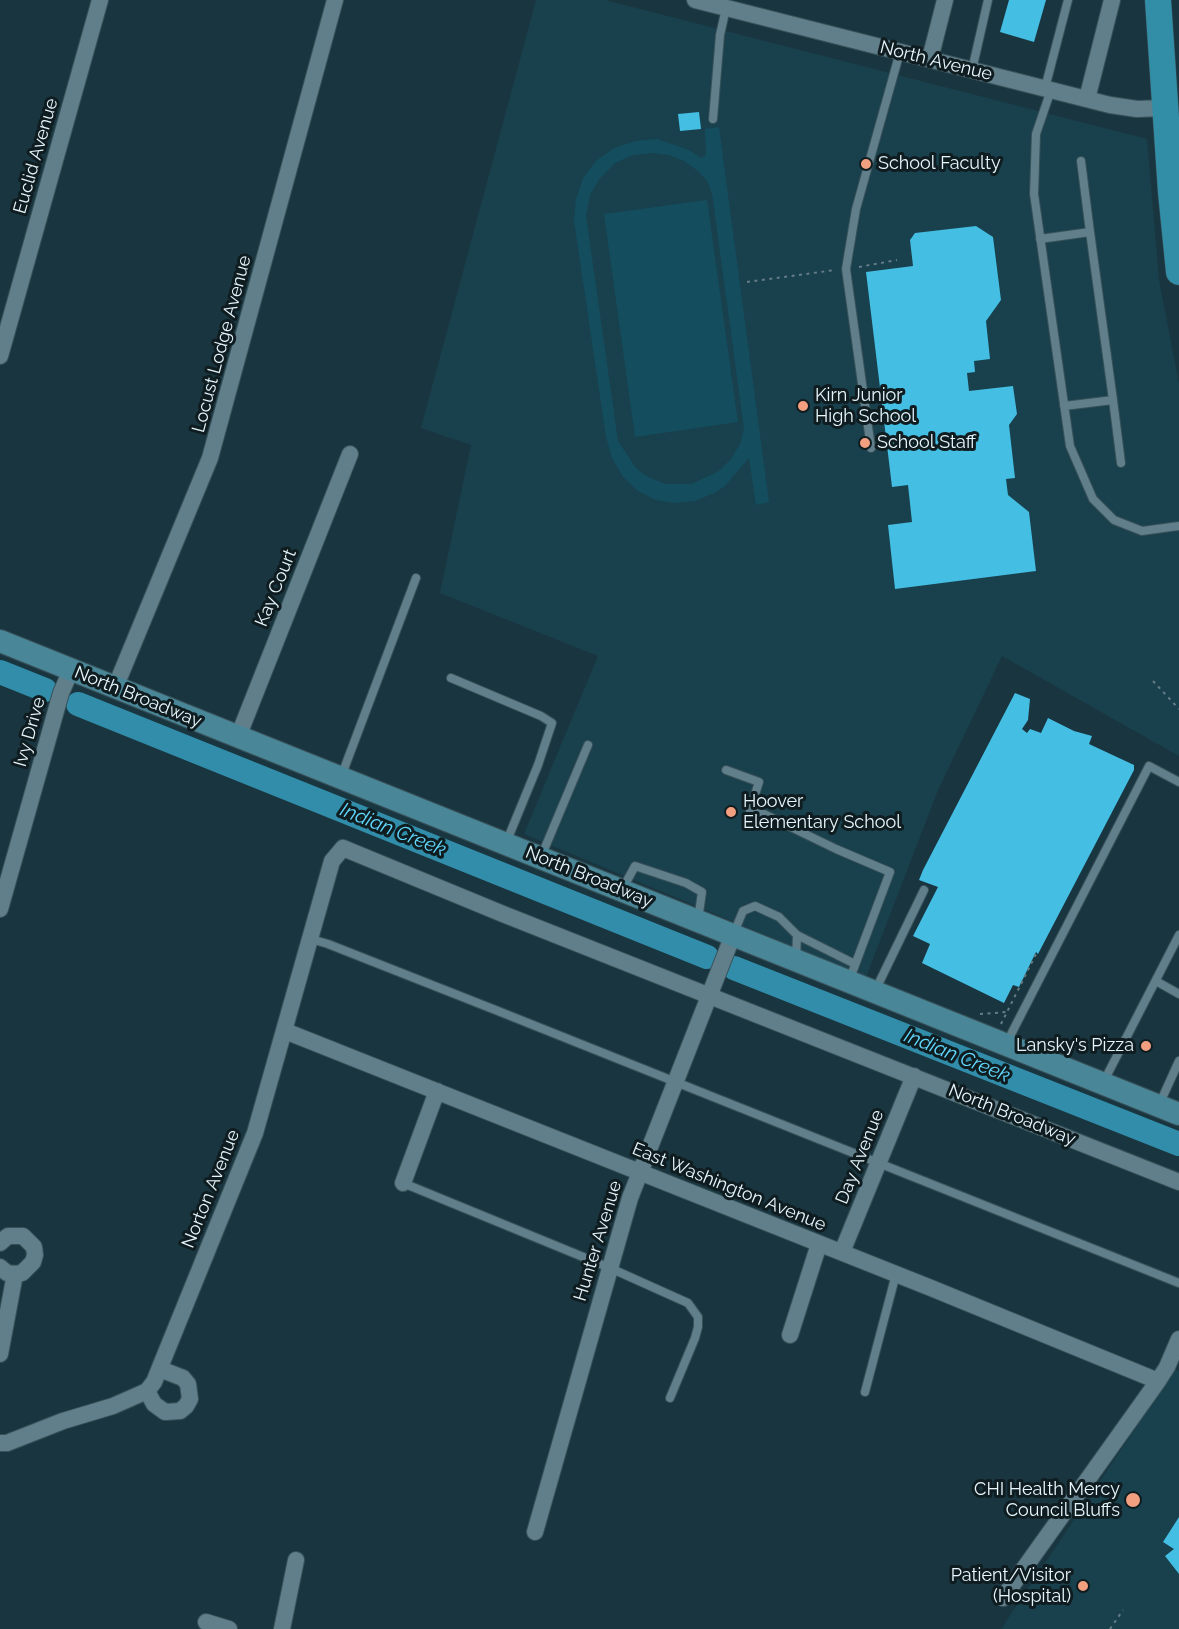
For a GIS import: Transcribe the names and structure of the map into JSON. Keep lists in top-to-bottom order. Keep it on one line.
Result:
{"streets":{"main road":["North Broadway"],"street":["North Avenue","Euclid Avenue","Locust Lodge Avenue","Kay Court","Ivy Drive","Day Avenue","East Washington Avenue","Norton Avenue","Hunter Avenue"]},"crossings":[["Locust Lodge Avenue","North Broadway"],["Kay Court","North Broadway"],["North Broadway","Ivy Drive"],["North Broadway","Day Avenue"],["North Broadway","Norton Avenue"],["North Broadway","Hunter Avenue"],["Day Avenue","East Washington Avenue"],["East Washington Avenue","Norton Avenue"],["East Washington Avenue","Hunter Avenue"]],"water":["Indian Creek"],"places":["School Faculty","Kirn Junior High School","School Staff","Hoover Elementary School","Lansky's Pizza","CHI Health Mercy Council Bluffs","Patient/Visitor (Hospital)"]}
